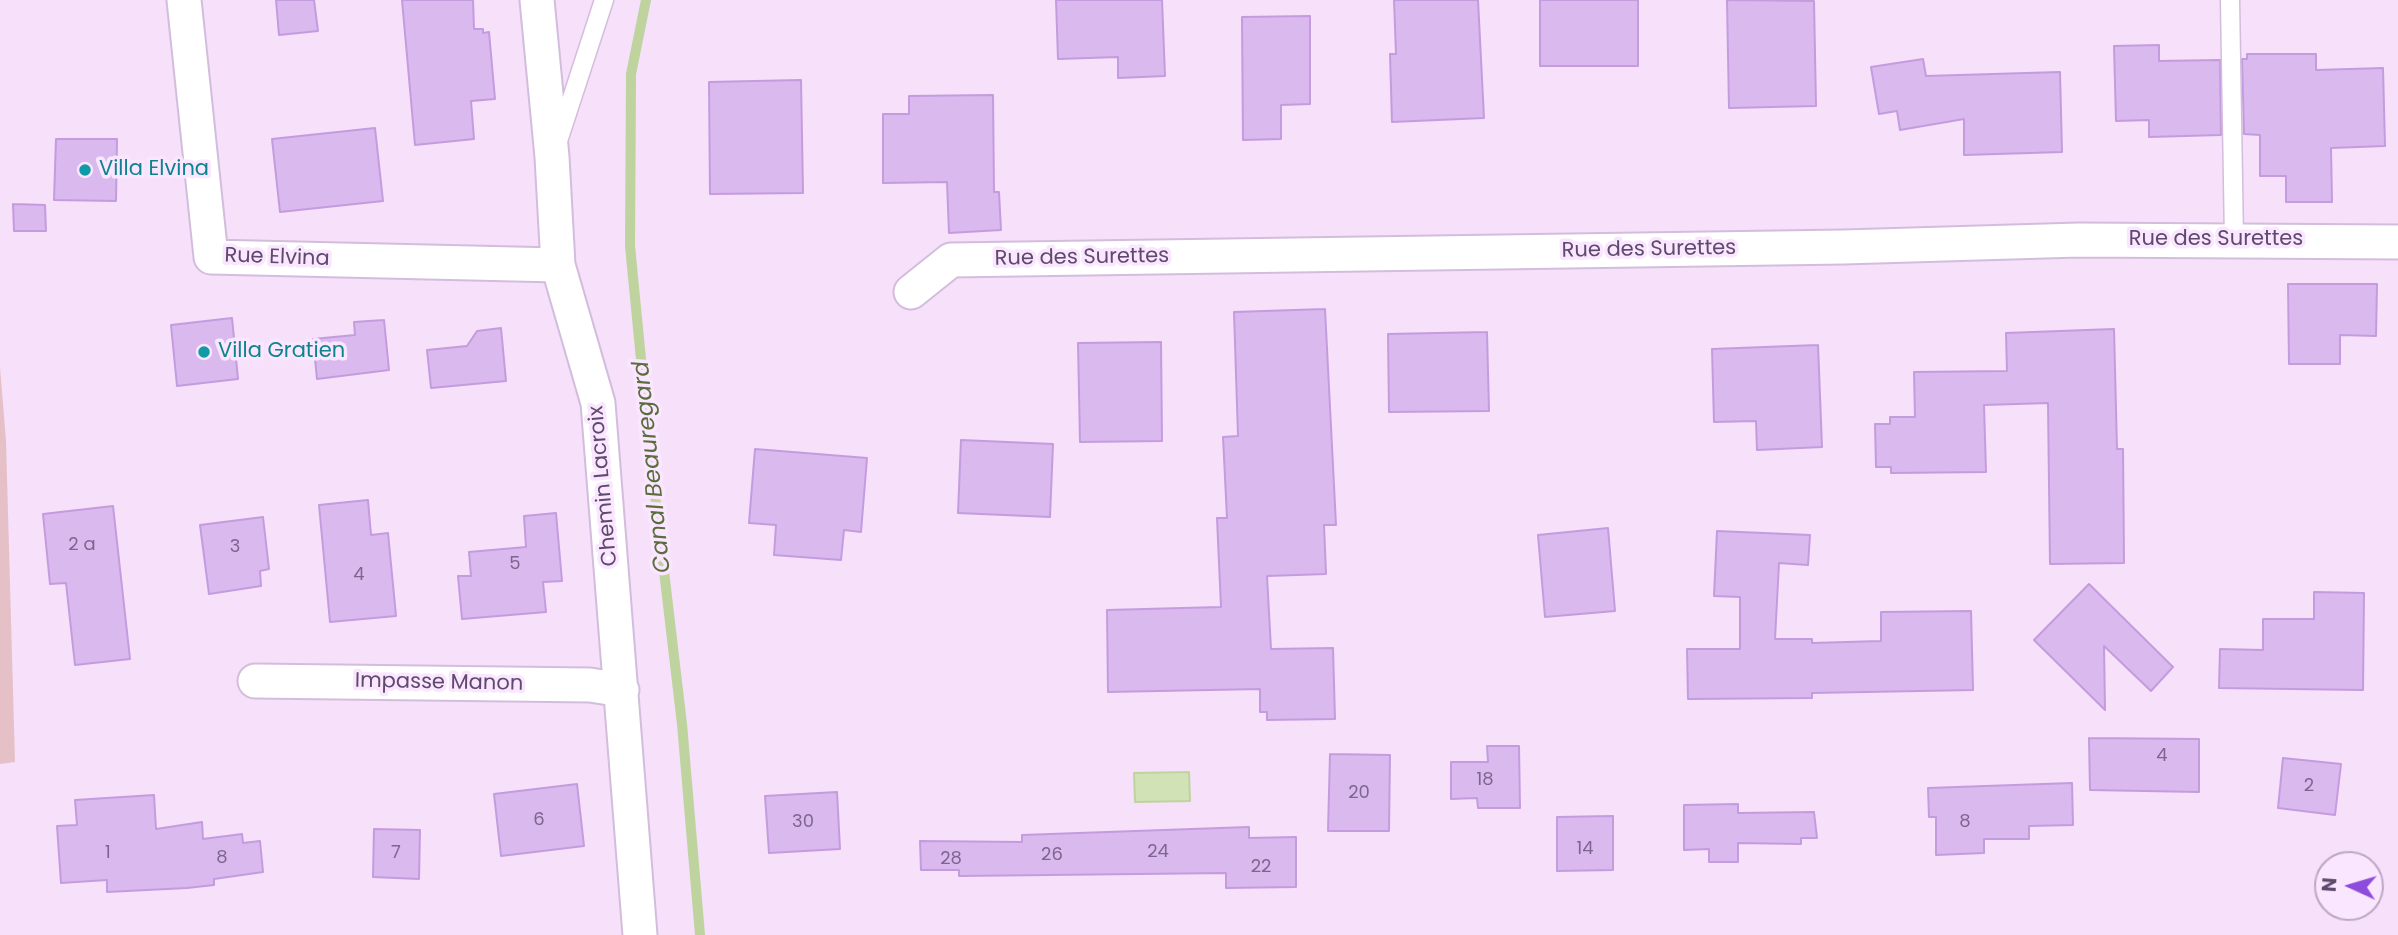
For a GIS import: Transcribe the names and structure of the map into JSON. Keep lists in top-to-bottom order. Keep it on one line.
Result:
{"streets":{"street":["Rue des Surettes","Rue Elvina","Chemin Lacroix","Impasse Manon"]},"crossings":[["Rue Elvina","Chemin Lacroix"],["Chemin Lacroix","Impasse Manon"]],"water":["Canal Beauregard"],"places":["Villa Elvina","Villa Gratien"],"house_numbers":["2 a","3","5","4","4","18","2","20","6","30","8","14","24","1","7","26","8","28","22"],"north":"left"}
